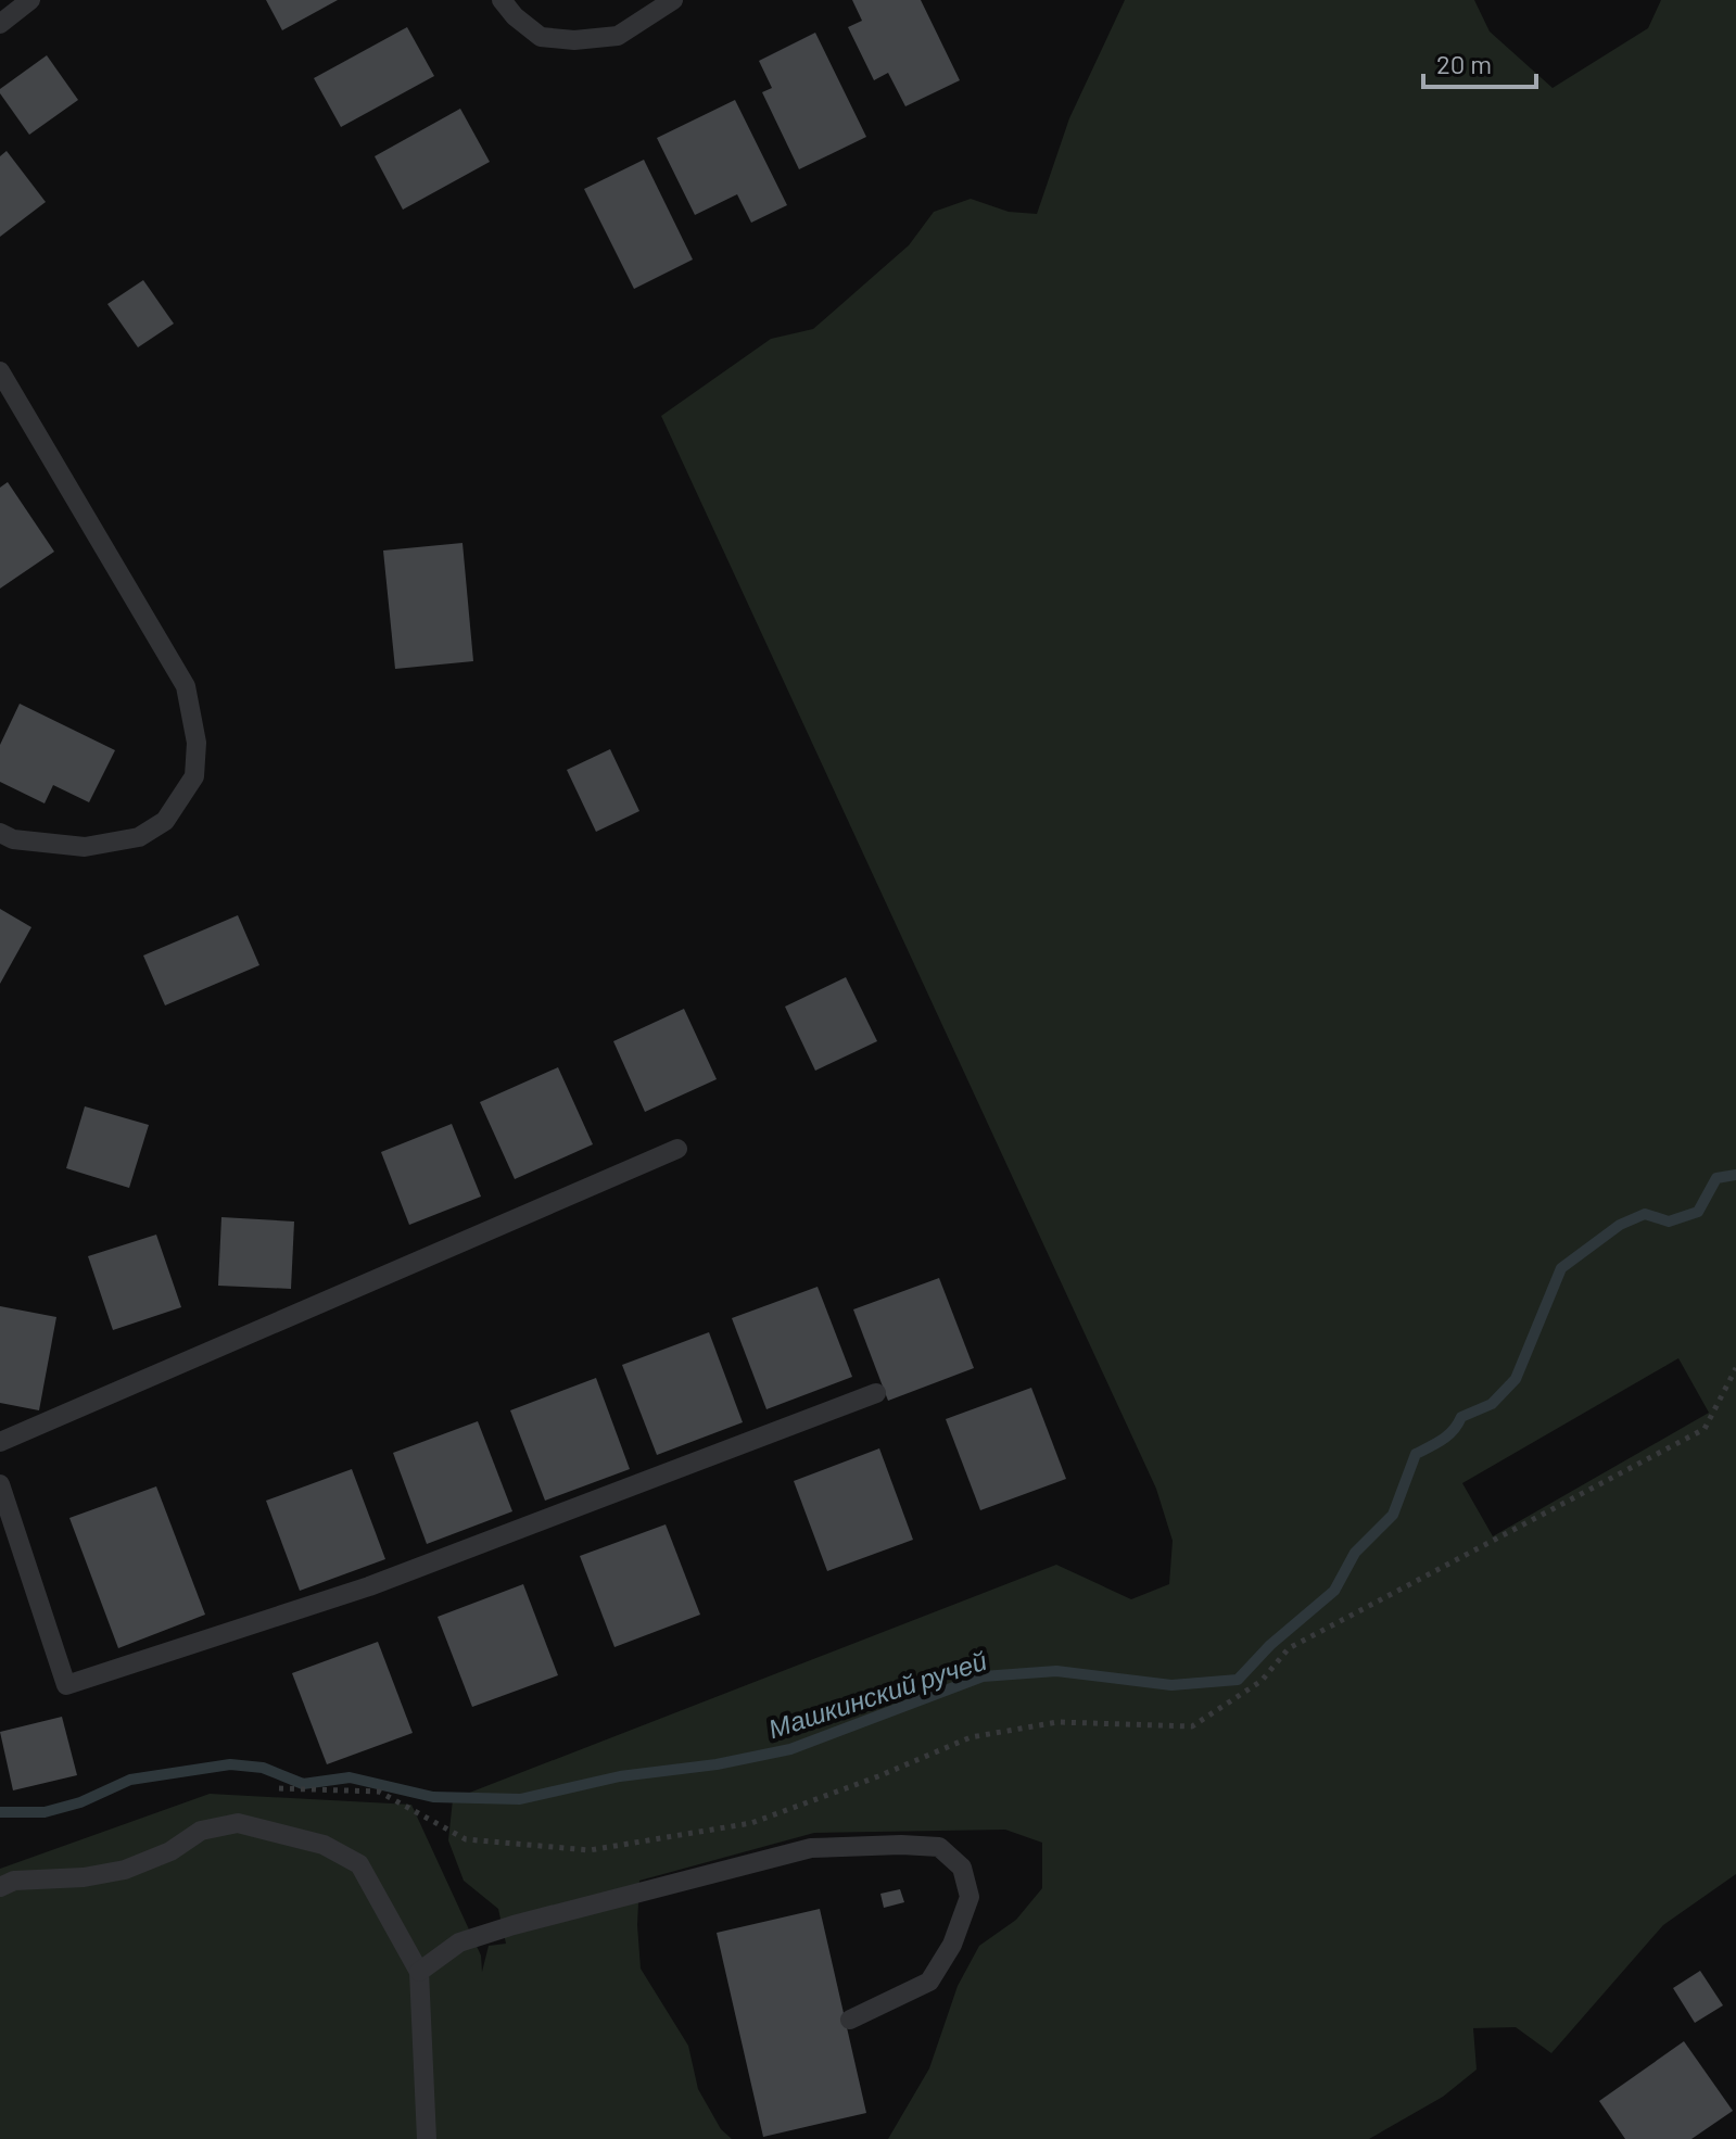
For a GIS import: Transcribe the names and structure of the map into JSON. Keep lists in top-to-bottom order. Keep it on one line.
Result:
{"water":["Машкинский ручей"],"scale_bar":"20 m"}
